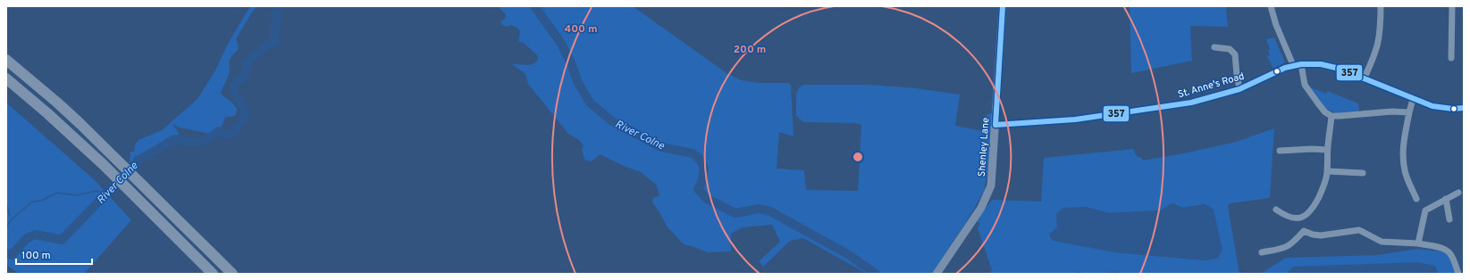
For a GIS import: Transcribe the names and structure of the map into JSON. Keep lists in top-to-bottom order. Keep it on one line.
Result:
{"streets":{"main road":["Shenley Lane"],"street":["St. Anne's Road"]},"crossings":[["St. Anne's Road","Shenley Lane"]],"water":["River Colne"],"lines":["transit line 357"],"scale_bar":"100 m","rings":["400 m","200 m"]}
